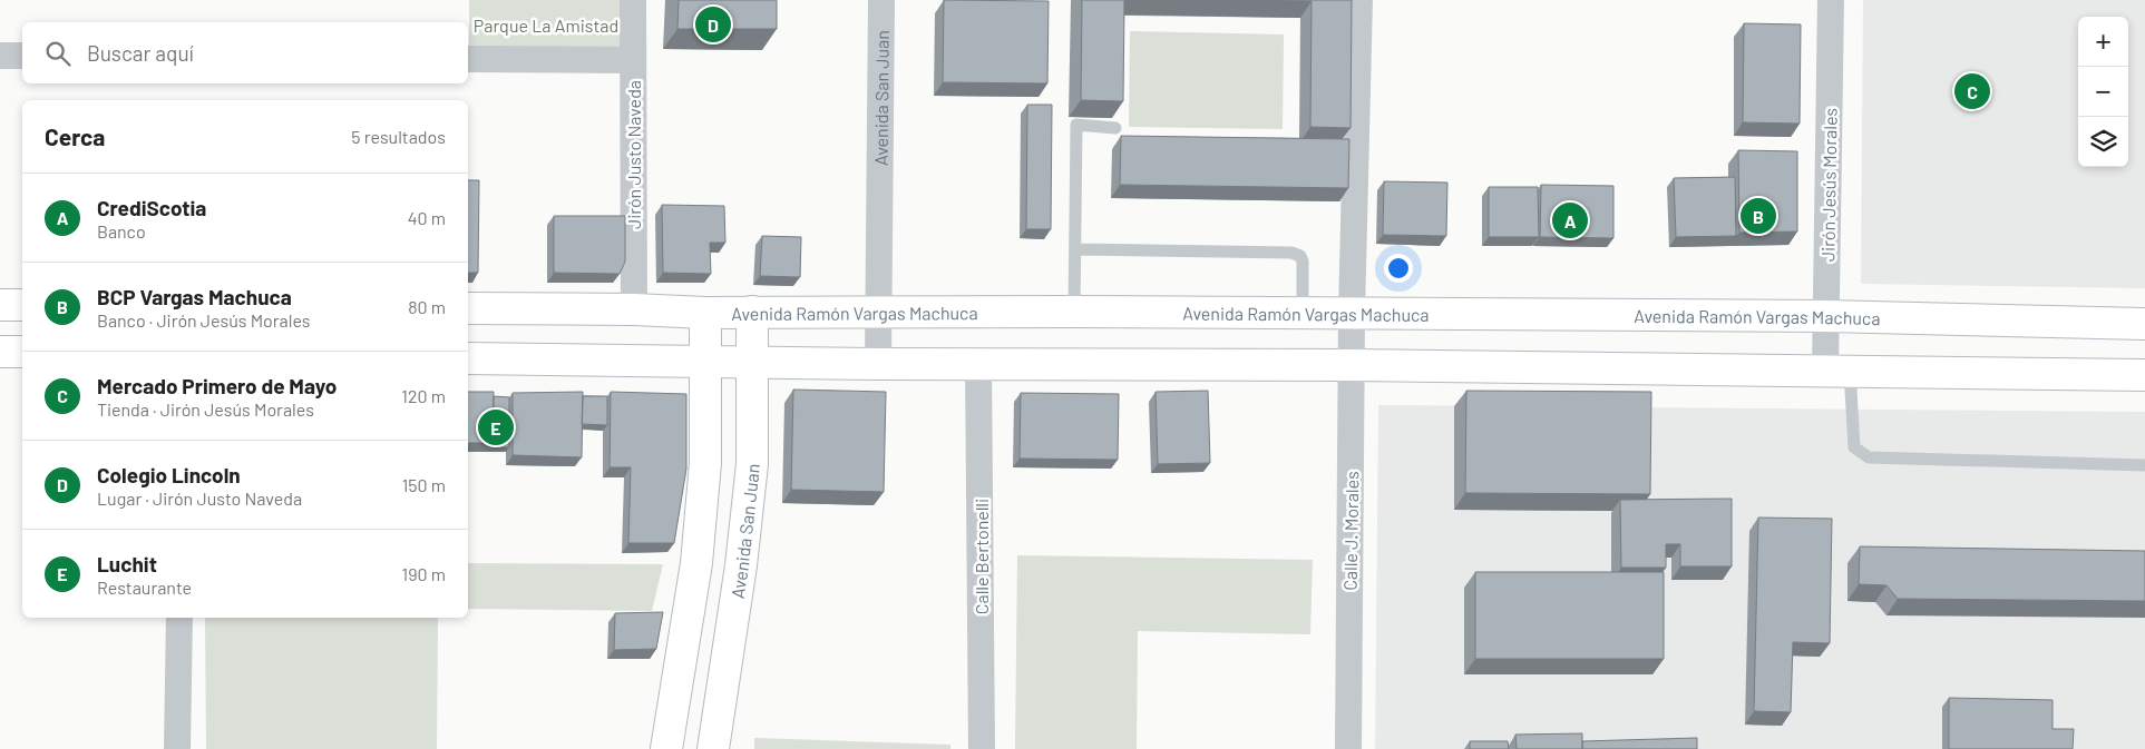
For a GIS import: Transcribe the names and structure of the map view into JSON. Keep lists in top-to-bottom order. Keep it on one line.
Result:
{"streets":{"main road":["Avenida San Juan","Avenida Ramón Vargas Machuca"],"street":["Jirón Justo Naveda","Jirón Jesús Morales","Calle J. Morales","Calle Bertonelli"]},"crossings":[["Avenida San Juan","Avenida Ramón Vargas Machuca"],["Jirón Justo Naveda","Avenida Ramón Vargas Machuca"],["Jirón Jesús Morales","Avenida Ramón Vargas Machuca"],["Avenida Ramón Vargas Machuca","Calle J. Morales"]],"parks":["Parque La Amistad"],"page":{"pins":["D","C","B","A","E"],"map_buttons":["+","−"],"search":"Buscar aquí","heading":["Cerca","5 resultados"],"list":[{"mark":"A","name":"CrediScotia","note":"Banco","value":"40 m"},{"mark":"B","name":"BCP Vargas Machuca","note":"Banco · Jirón Jesús Morales","value":"80 m"},{"mark":"C","name":"Mercado Primero de Mayo","note":"Tienda · Jirón Jesús Morales","value":"120 m"},{"mark":"D","name":"Colegio Lincoln","note":"Lugar · Jirón Justo Naveda","value":"150 m"},{"mark":"E","name":"Luchit","note":"Restaurante","value":"190 m"}]}}
